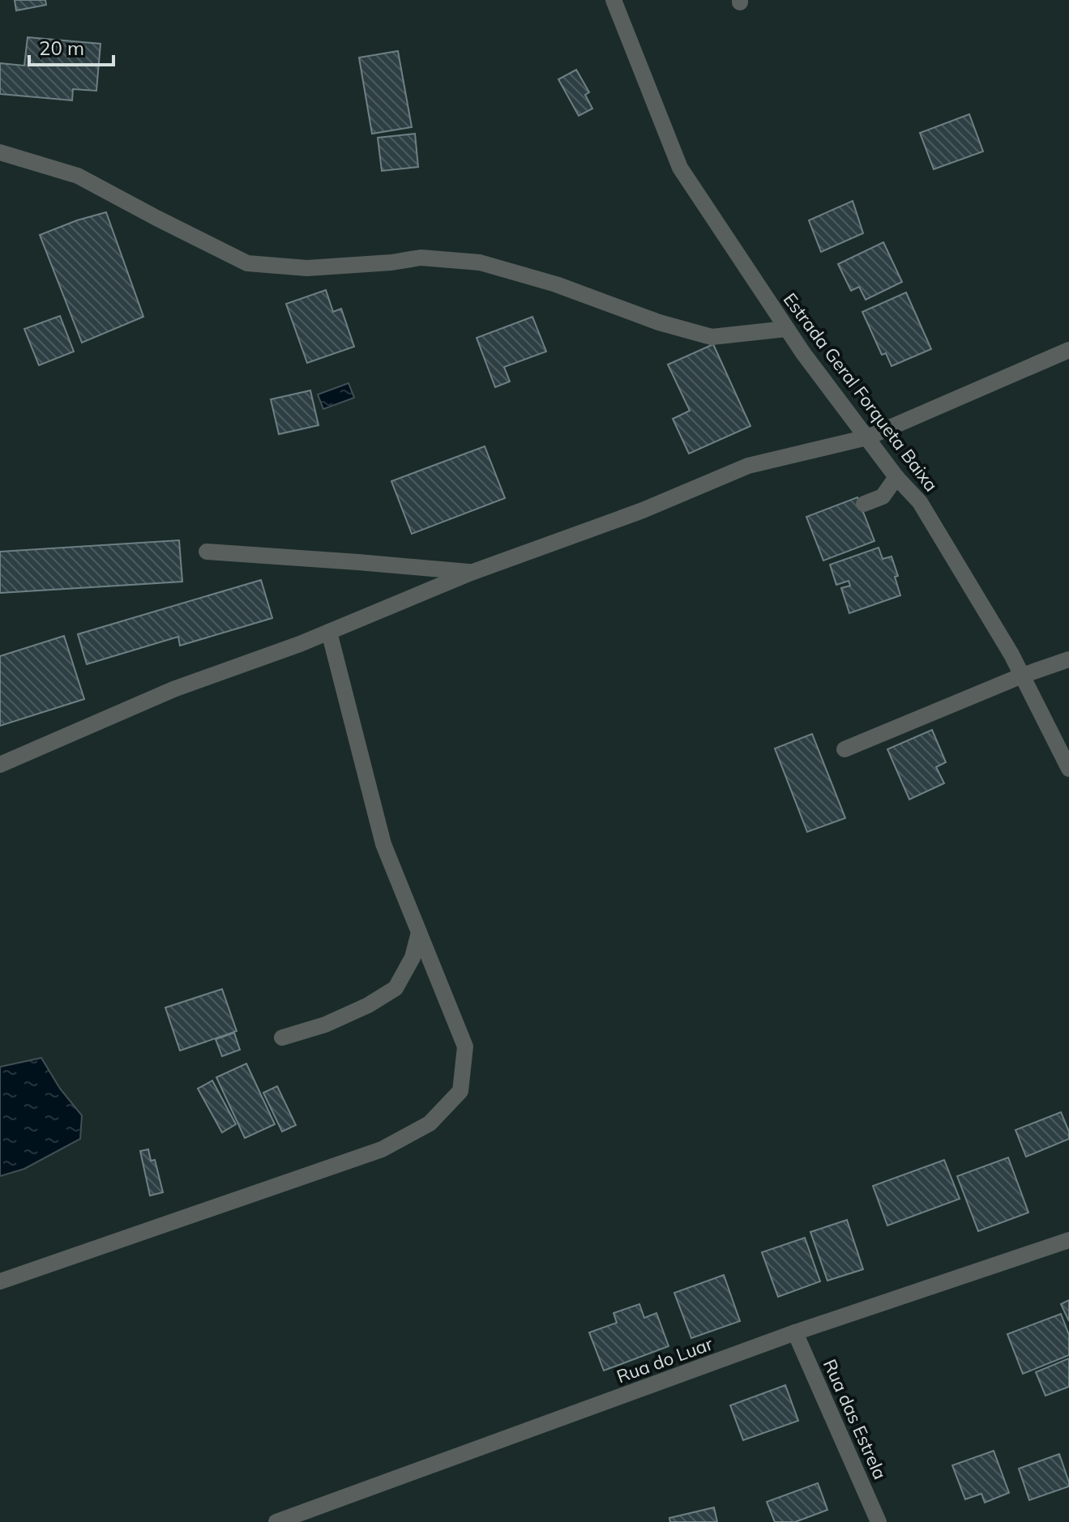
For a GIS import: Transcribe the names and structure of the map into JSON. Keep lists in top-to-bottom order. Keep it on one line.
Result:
{"streets":{"street":["Estrada Geral Forqueta Baixa","Rua do Luar","Rua das Estrela"]},"crossings":[["Rua do Luar","Rua das Estrela"]],"scale_bar":"20 m"}
